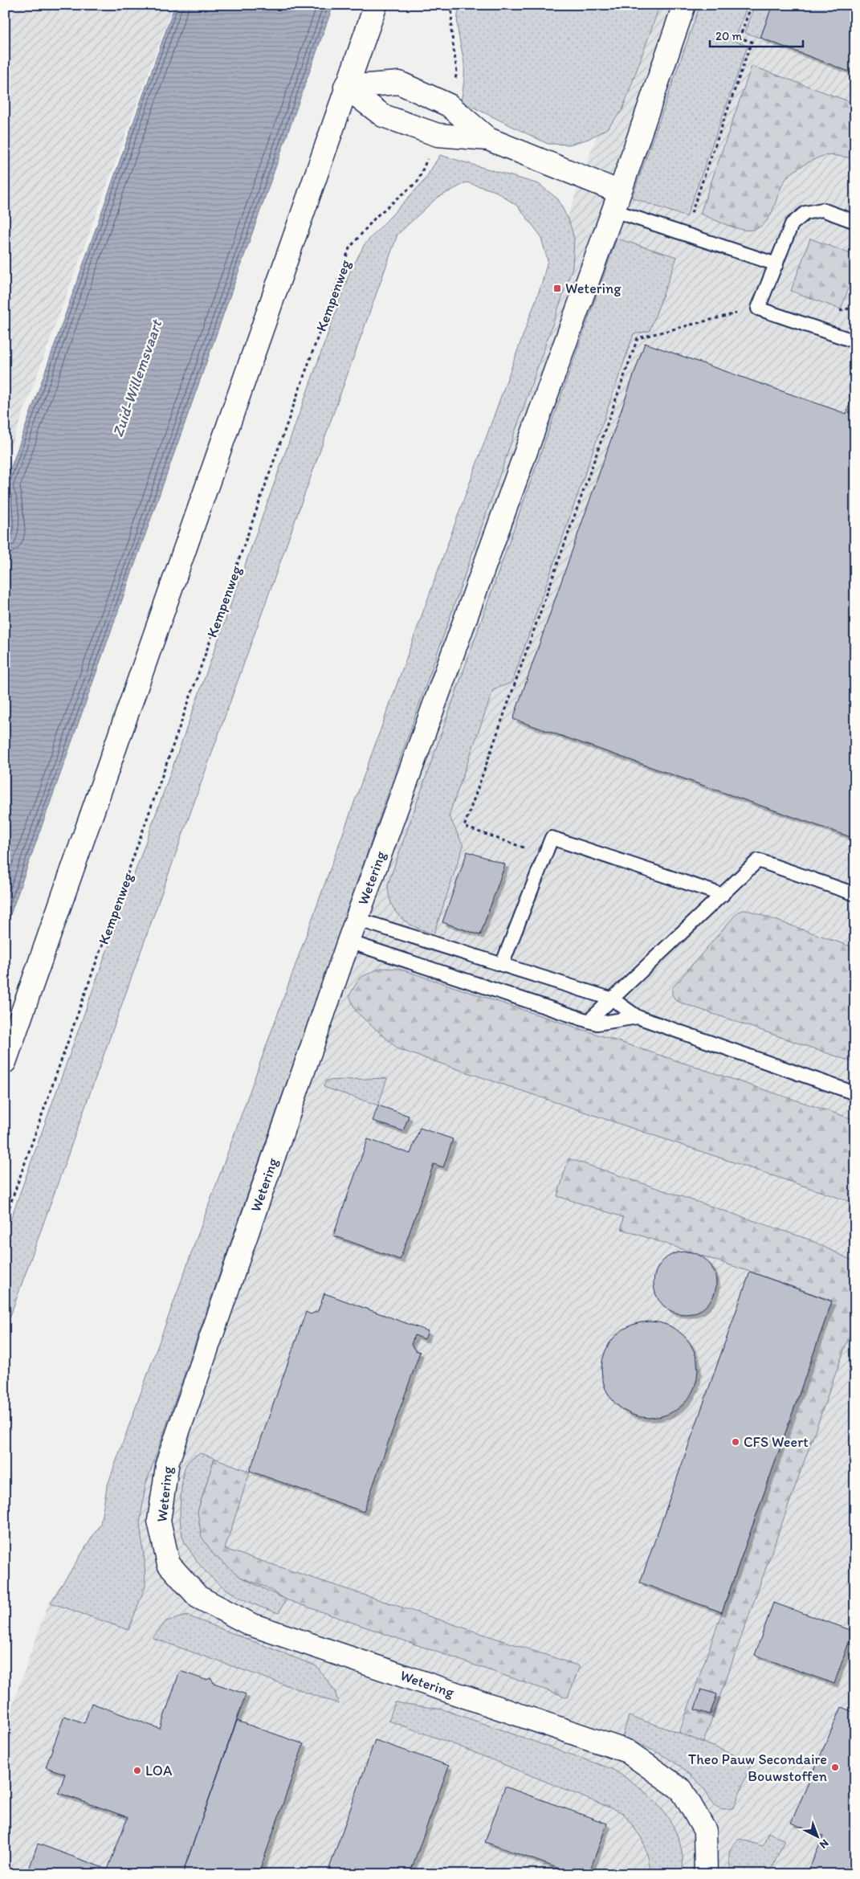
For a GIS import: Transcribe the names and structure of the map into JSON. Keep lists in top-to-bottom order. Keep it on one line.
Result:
{"streets":{"street":["Wetering"],"path":["Kempenweg"]},"water":["Zuid-Willemsvaart"],"places":{"transit":["Wetering"],"other":["CFS Weert","Theo Pauw Secondaire Bouwstoffen","LOA"]},"scale_bar":"20 m","north":"bottom right"}
